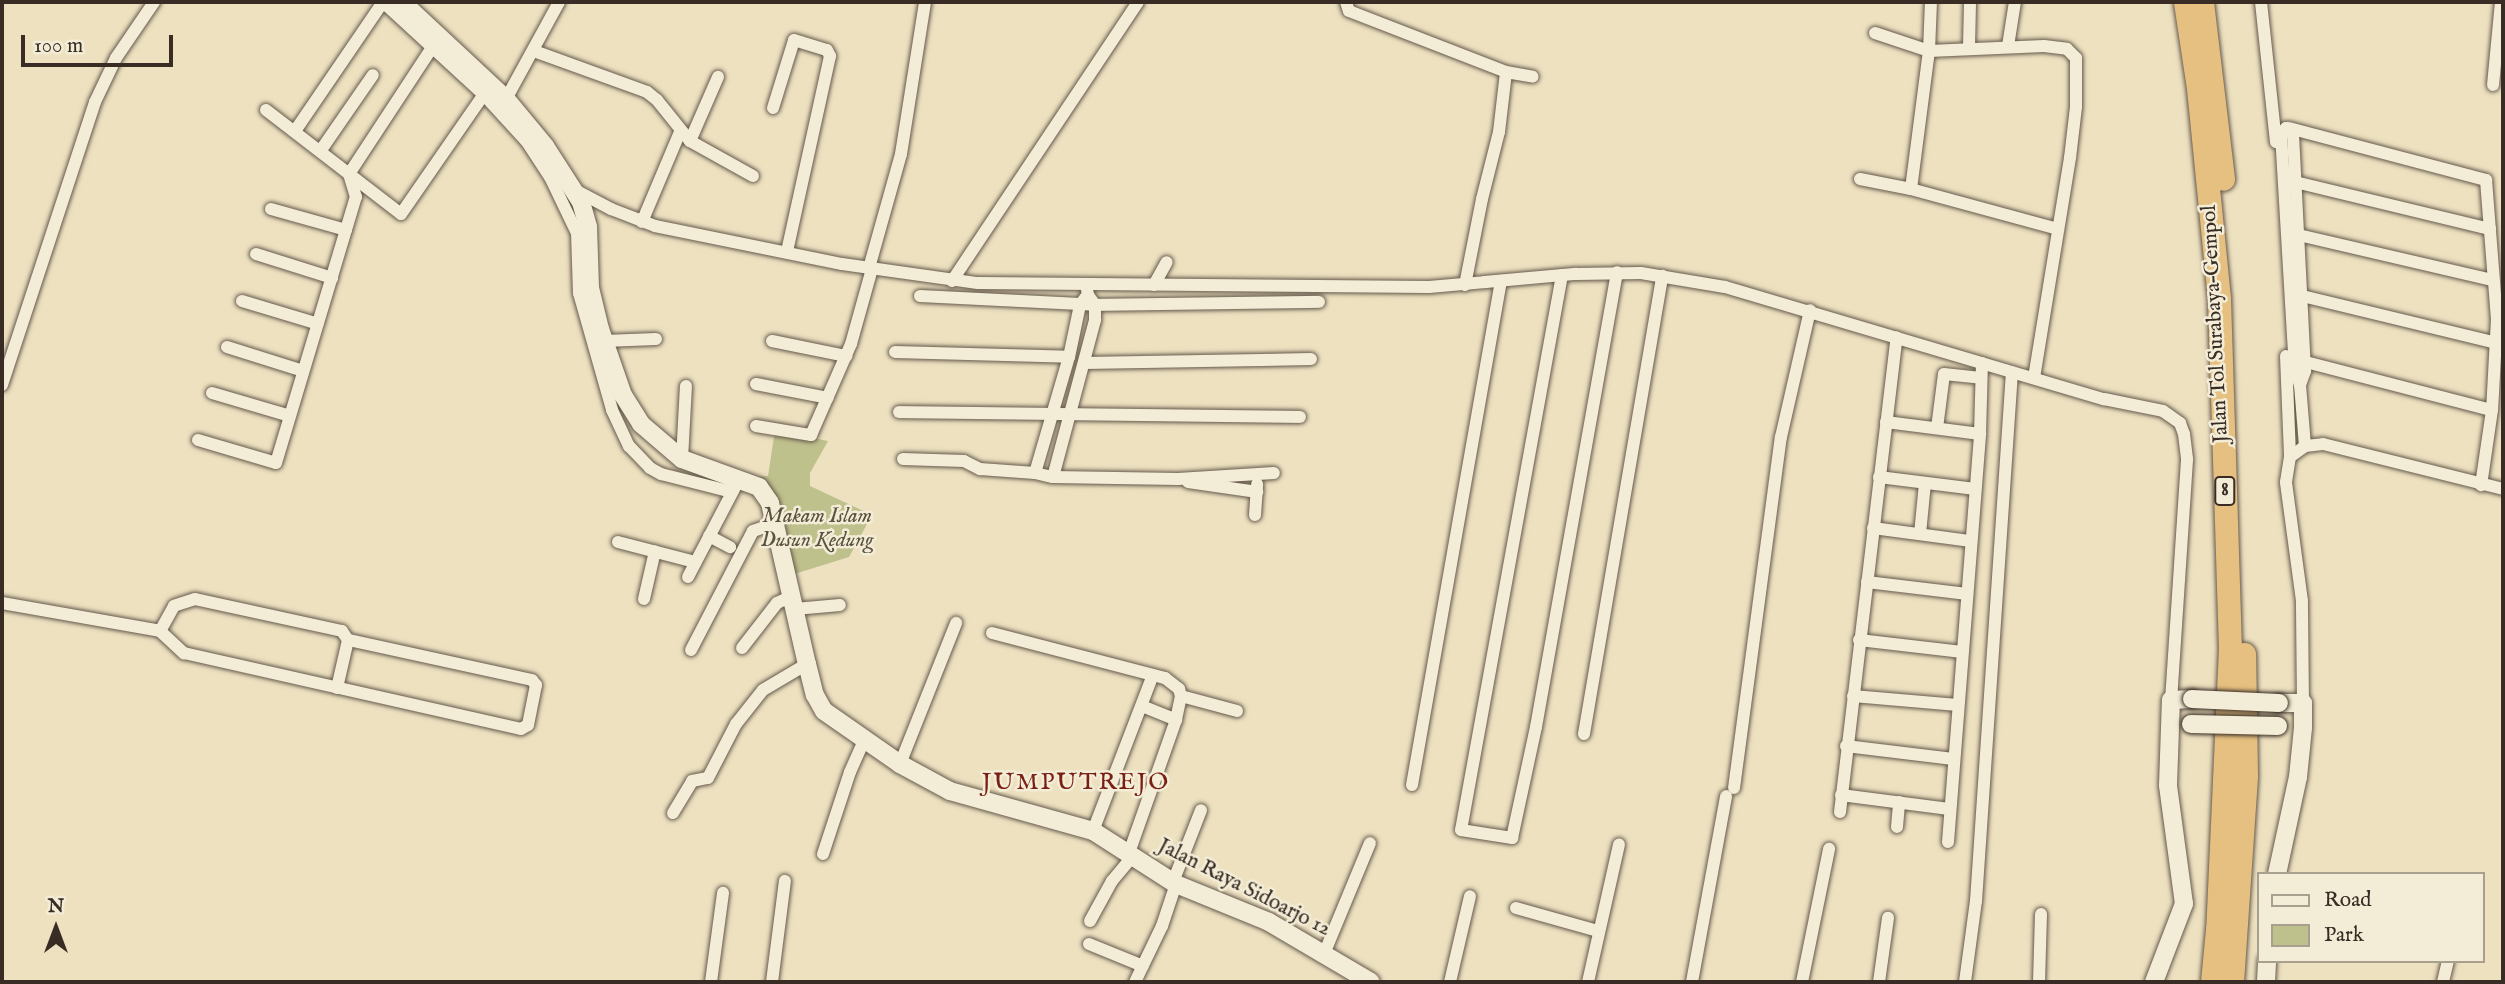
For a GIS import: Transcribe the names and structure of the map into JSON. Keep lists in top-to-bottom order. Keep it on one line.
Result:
{"streets":{"highway":["Jalan Tol Surabaya–Gempol","8"],"main road":["Jalan Raya Sidoarjo 12"]},"districts":["JUMPUTREJO"],"parks":["Makam Islam Dusun Kedung"],"legend":["Road","Park"],"scale_bar":"100 m","north":"top"}
